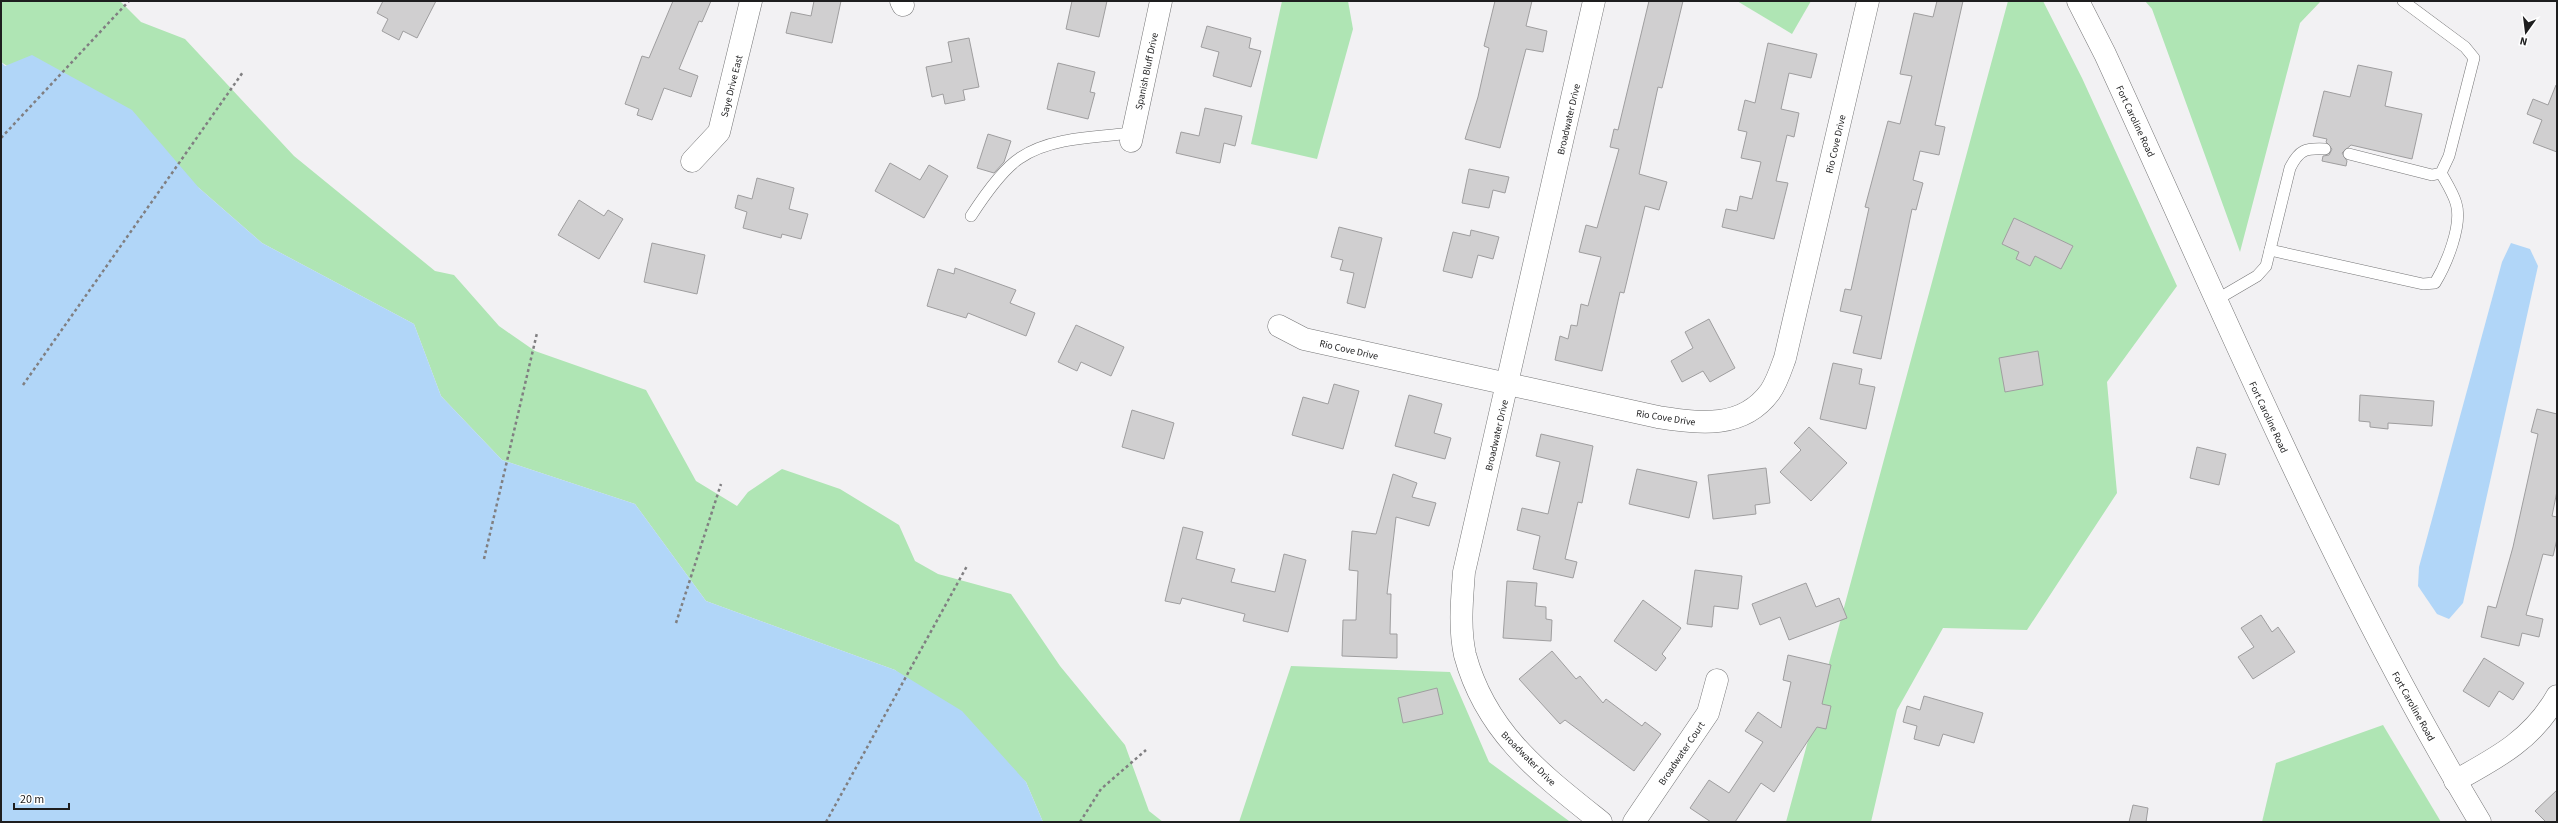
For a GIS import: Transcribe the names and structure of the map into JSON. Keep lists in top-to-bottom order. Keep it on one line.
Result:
{"streets":{"street":["Spanish Bluff Drive","Saye Drive East","Broadwater Drive","Fort Caroline Road","Rio Cove Drive","Broadwater Court"]},"crossings":[["Broadwater Drive","Rio Cove Drive"]],"scale_bar":"20 m","north":"bottom"}
